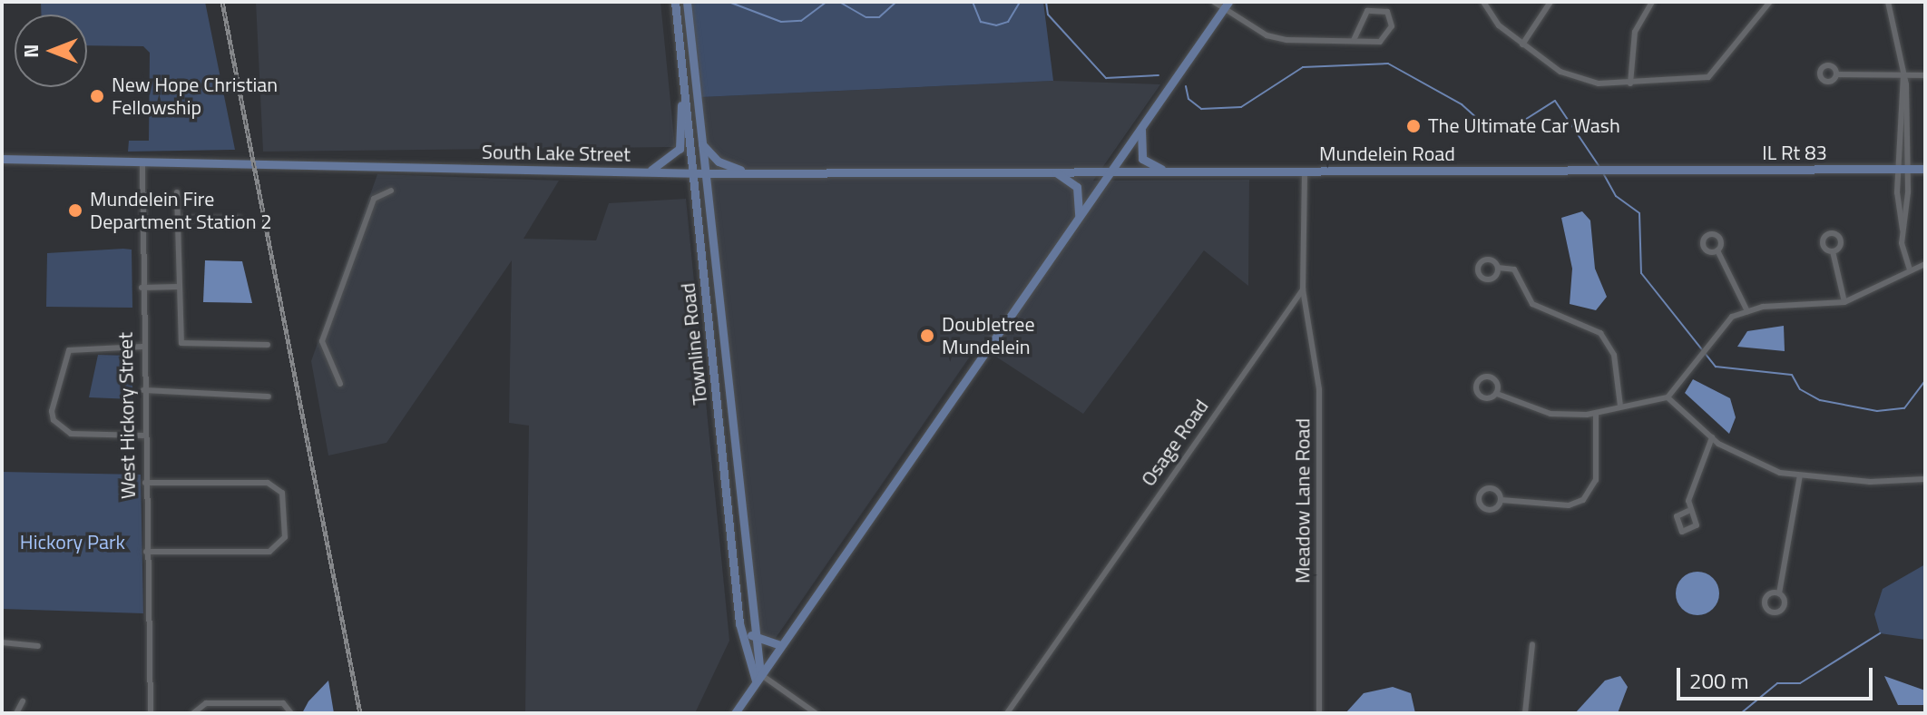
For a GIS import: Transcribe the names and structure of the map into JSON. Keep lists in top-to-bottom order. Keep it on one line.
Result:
{"streets":{"main road":["South Lake Street","IL Rt 83","Mundelein Road","Townline Road"],"street":["West Hickory Street","Osage Road","Meadow Lane Road"]},"crossings":[["South Lake Street","Mundelein Road"],["South Lake Street","Townline Road"],["South Lake Street","West Hickory Street"],["IL Rt 83","Mundelein Road"],["Osage Road","Meadow Lane Road"]],"parks":["Hickory Park"],"places":["New Hope Christian Fellowship","The Ultimate Car Wash","Mundelein Fire Department Station 2","Doubletree Mundelein"],"scale_bar":"200 m","north":"left"}
